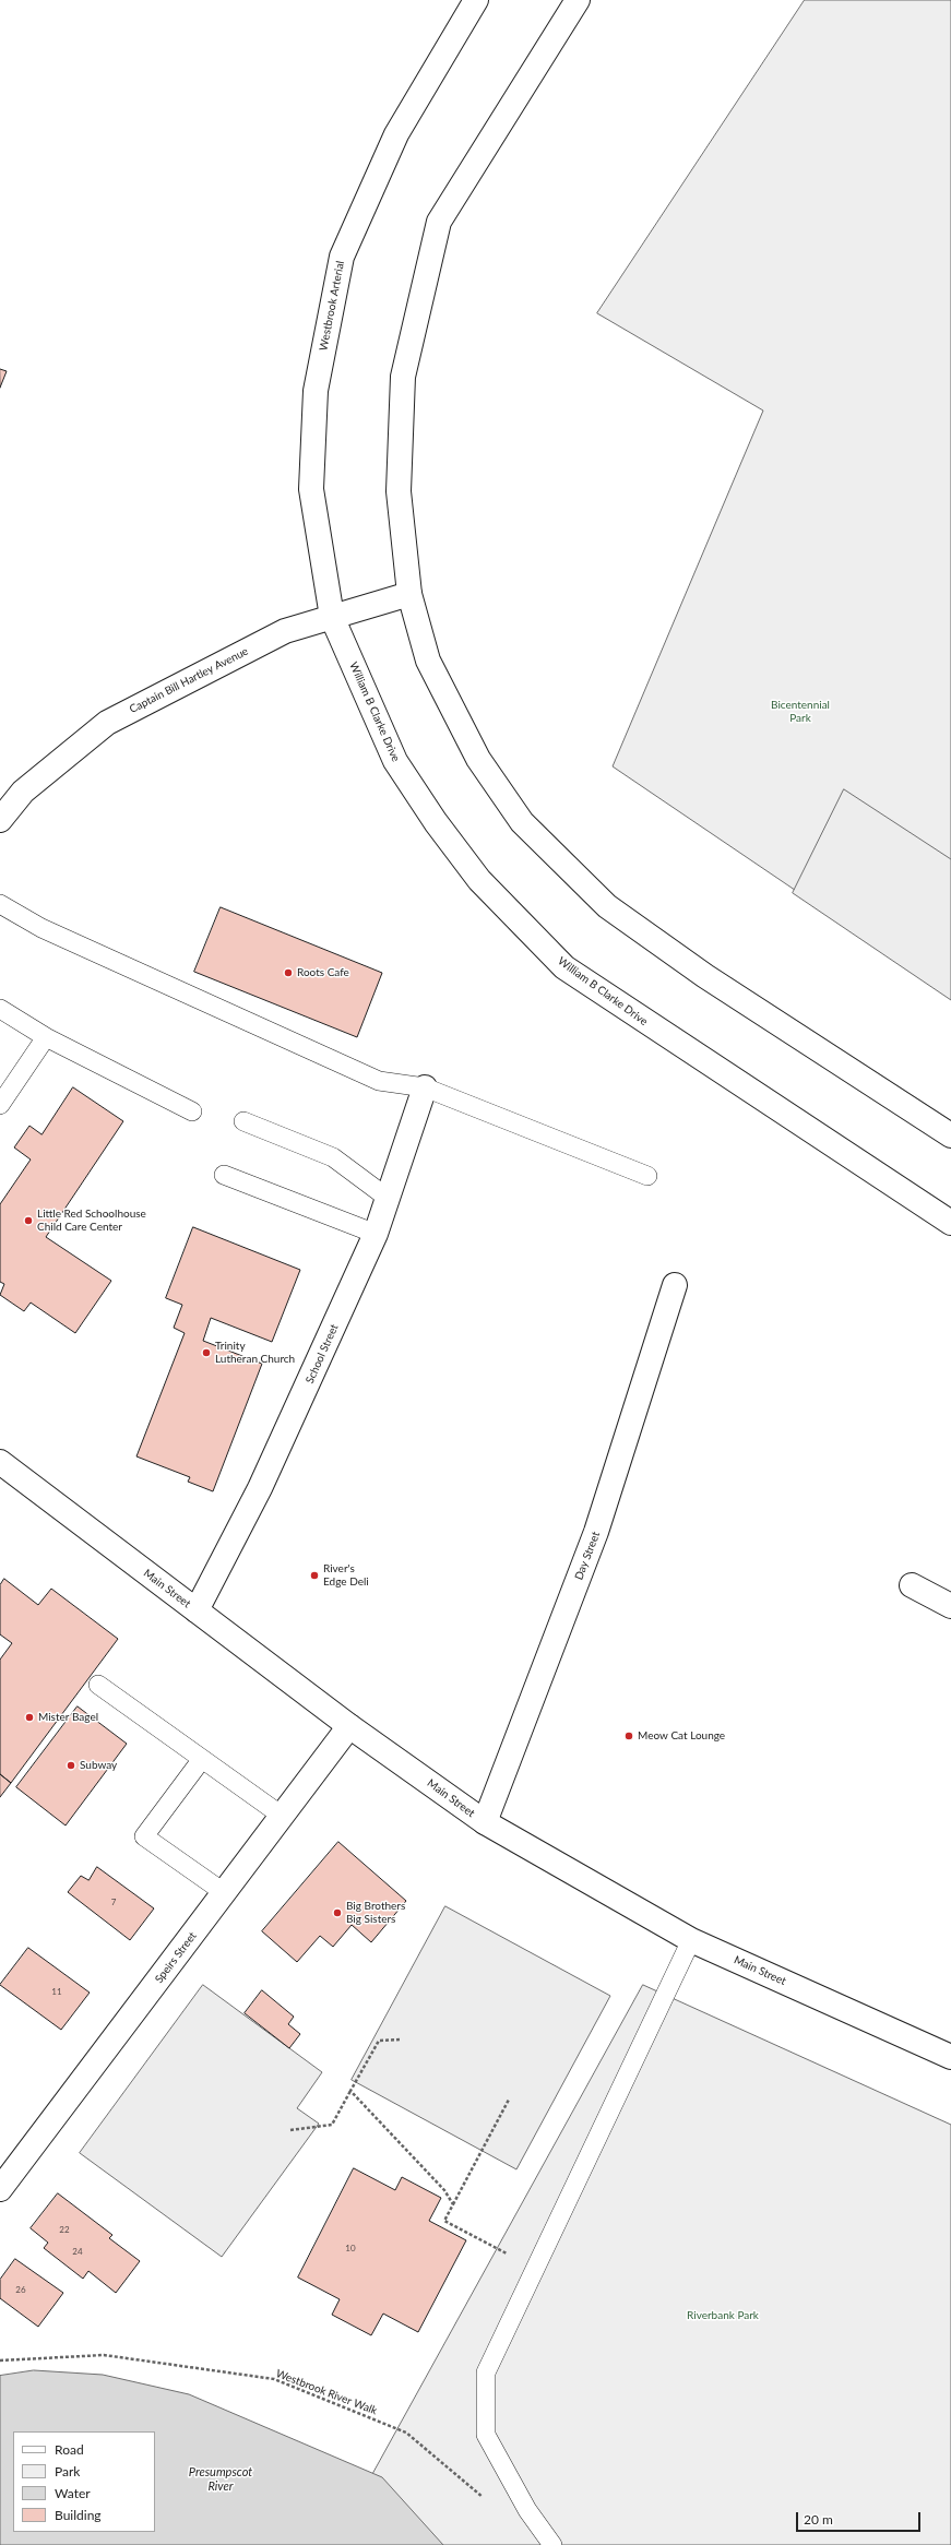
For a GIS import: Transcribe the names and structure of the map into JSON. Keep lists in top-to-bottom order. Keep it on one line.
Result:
{"streets":{"main road":["Westbrook Arterial","Captain Bill Hartley Avenue","William B Clarke Drive","School Street","Day Street","Main Street","Speirs Street"],"path":["Westbrook River Walk"]},"crossings":[["Westbrook Arterial","Captain Bill Hartley Avenue"],["Westbrook Arterial","William B Clarke Drive"],["Captain Bill Hartley Avenue","William B Clarke Drive"],["School Street","Main Street"],["Day Street","Main Street"],["Main Street","Speirs Street"]],"water":["Presumpscot River"],"parks":["Bicentennial Park","Riverbank Park"],"places":["Roots Cafe","Little Red Schoolhouse Child Care Center","Trinity Lutheran Church","River's Edge Deli","Mister Bagel","Meow Cat Lounge","Subway","Big Brothers Big Sisters"],"house_numbers":["7","11","22","10","24","26"],"legend":["Road","Park","Water","Building"],"scale_bar":"20 m"}
